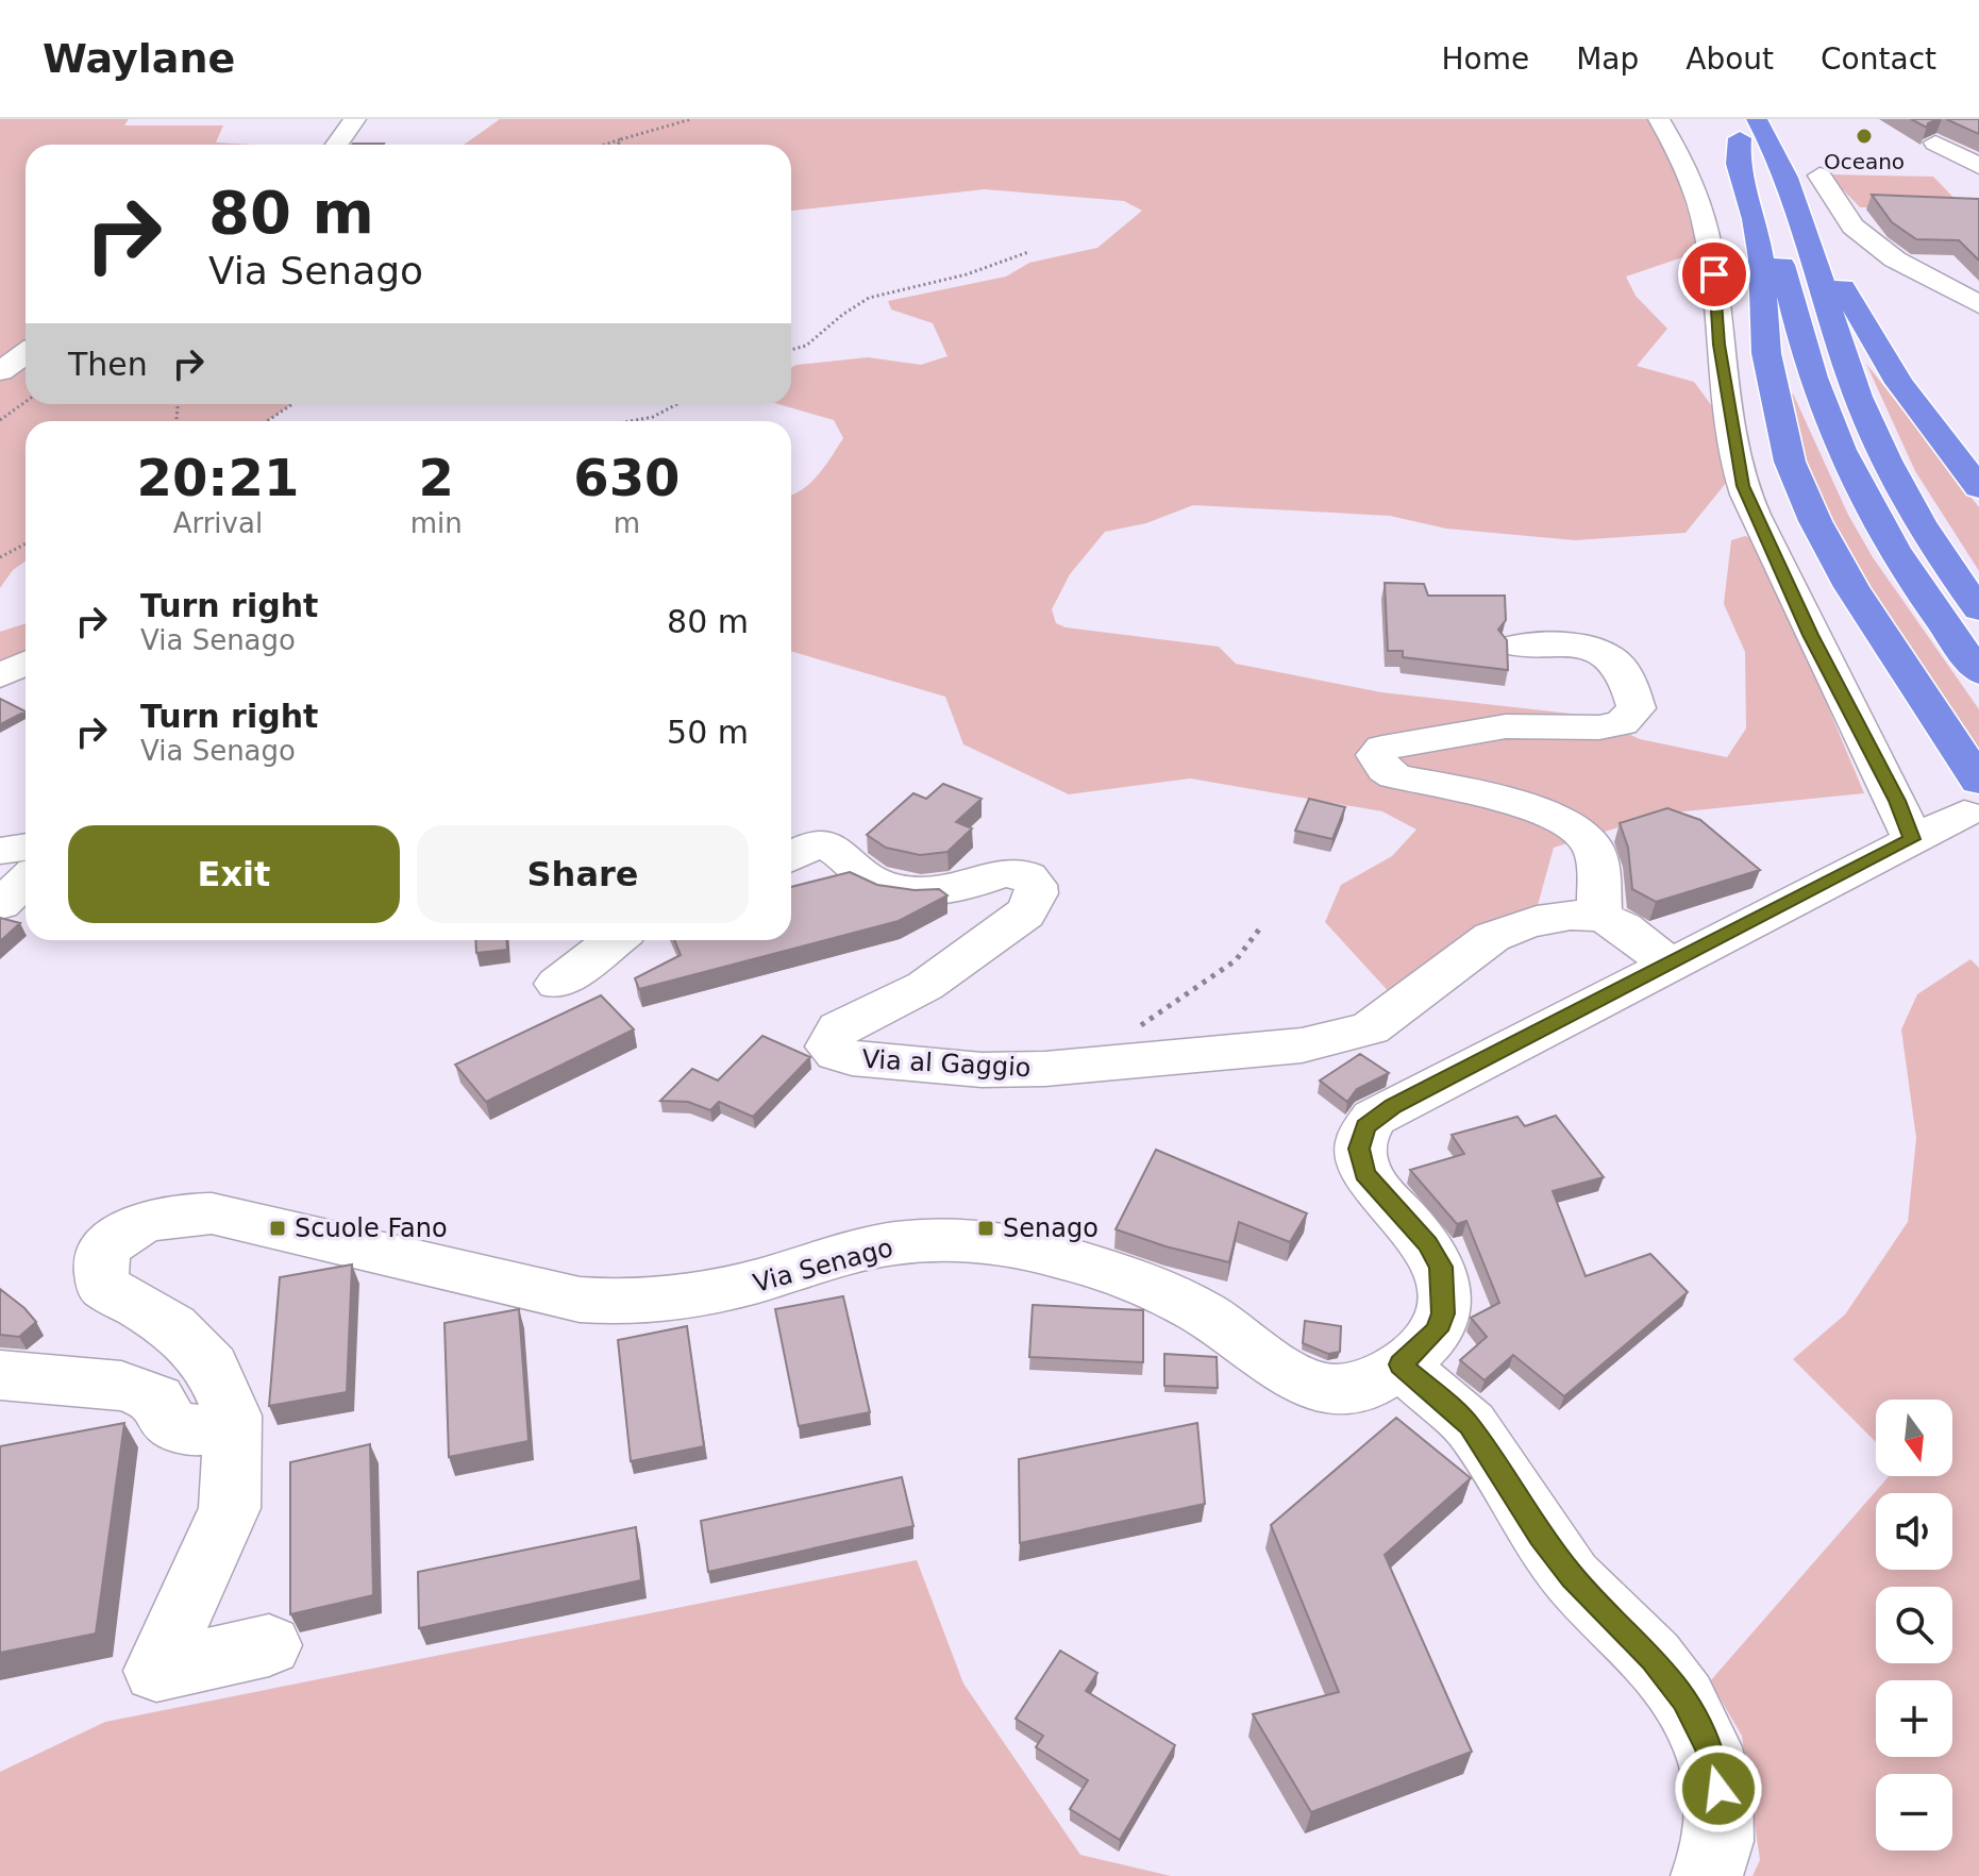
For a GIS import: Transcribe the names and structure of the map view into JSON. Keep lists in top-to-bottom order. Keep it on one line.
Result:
{"streets":{"street":["Via al Gaggio","Via Senago"]},"places":{"other":["Oceano"],"transit":["Scuole Fano","Senago"]},"north":"bottom","page":{"header":"Waylane","nav":["Home","Map","About","Contact"],"turn":["80 m","Via Senago"],"then":"Then","eta":["20:21","Arrival","2","min","630","m"],"list":[{"name":"Turn right","note":"Via Senago","value":"80 m"},{"name":"Turn right","note":"Via Senago","value":"50 m"}],"buttons":["Exit","Share"],"map_buttons":["+","−"]}}
